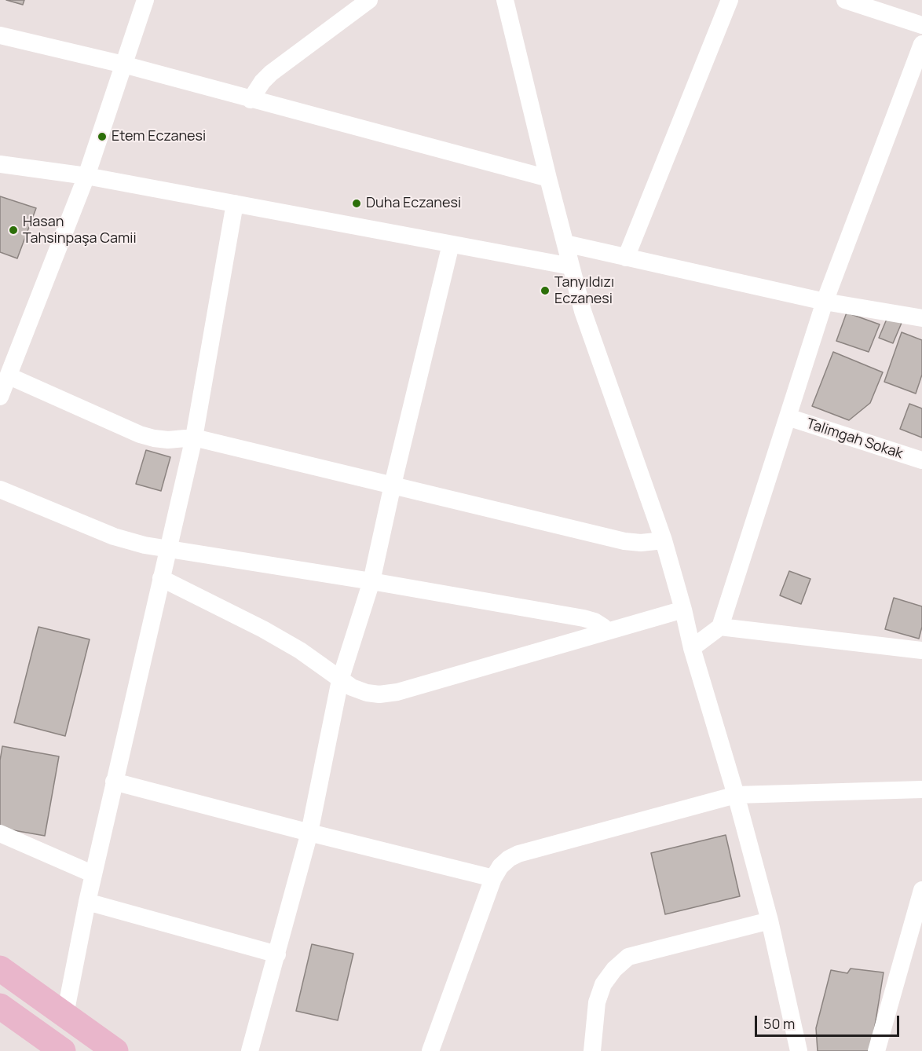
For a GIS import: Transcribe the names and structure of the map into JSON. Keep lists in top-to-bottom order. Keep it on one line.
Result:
{"streets":{"street":["Talimgah Sokak"]},"places":["Etem Eczanesi","Duha Eczanesi","Hasan Tahsinpaşa Camii","Tanyıldızı Eczanesi"],"scale_bar":"50 m"}
